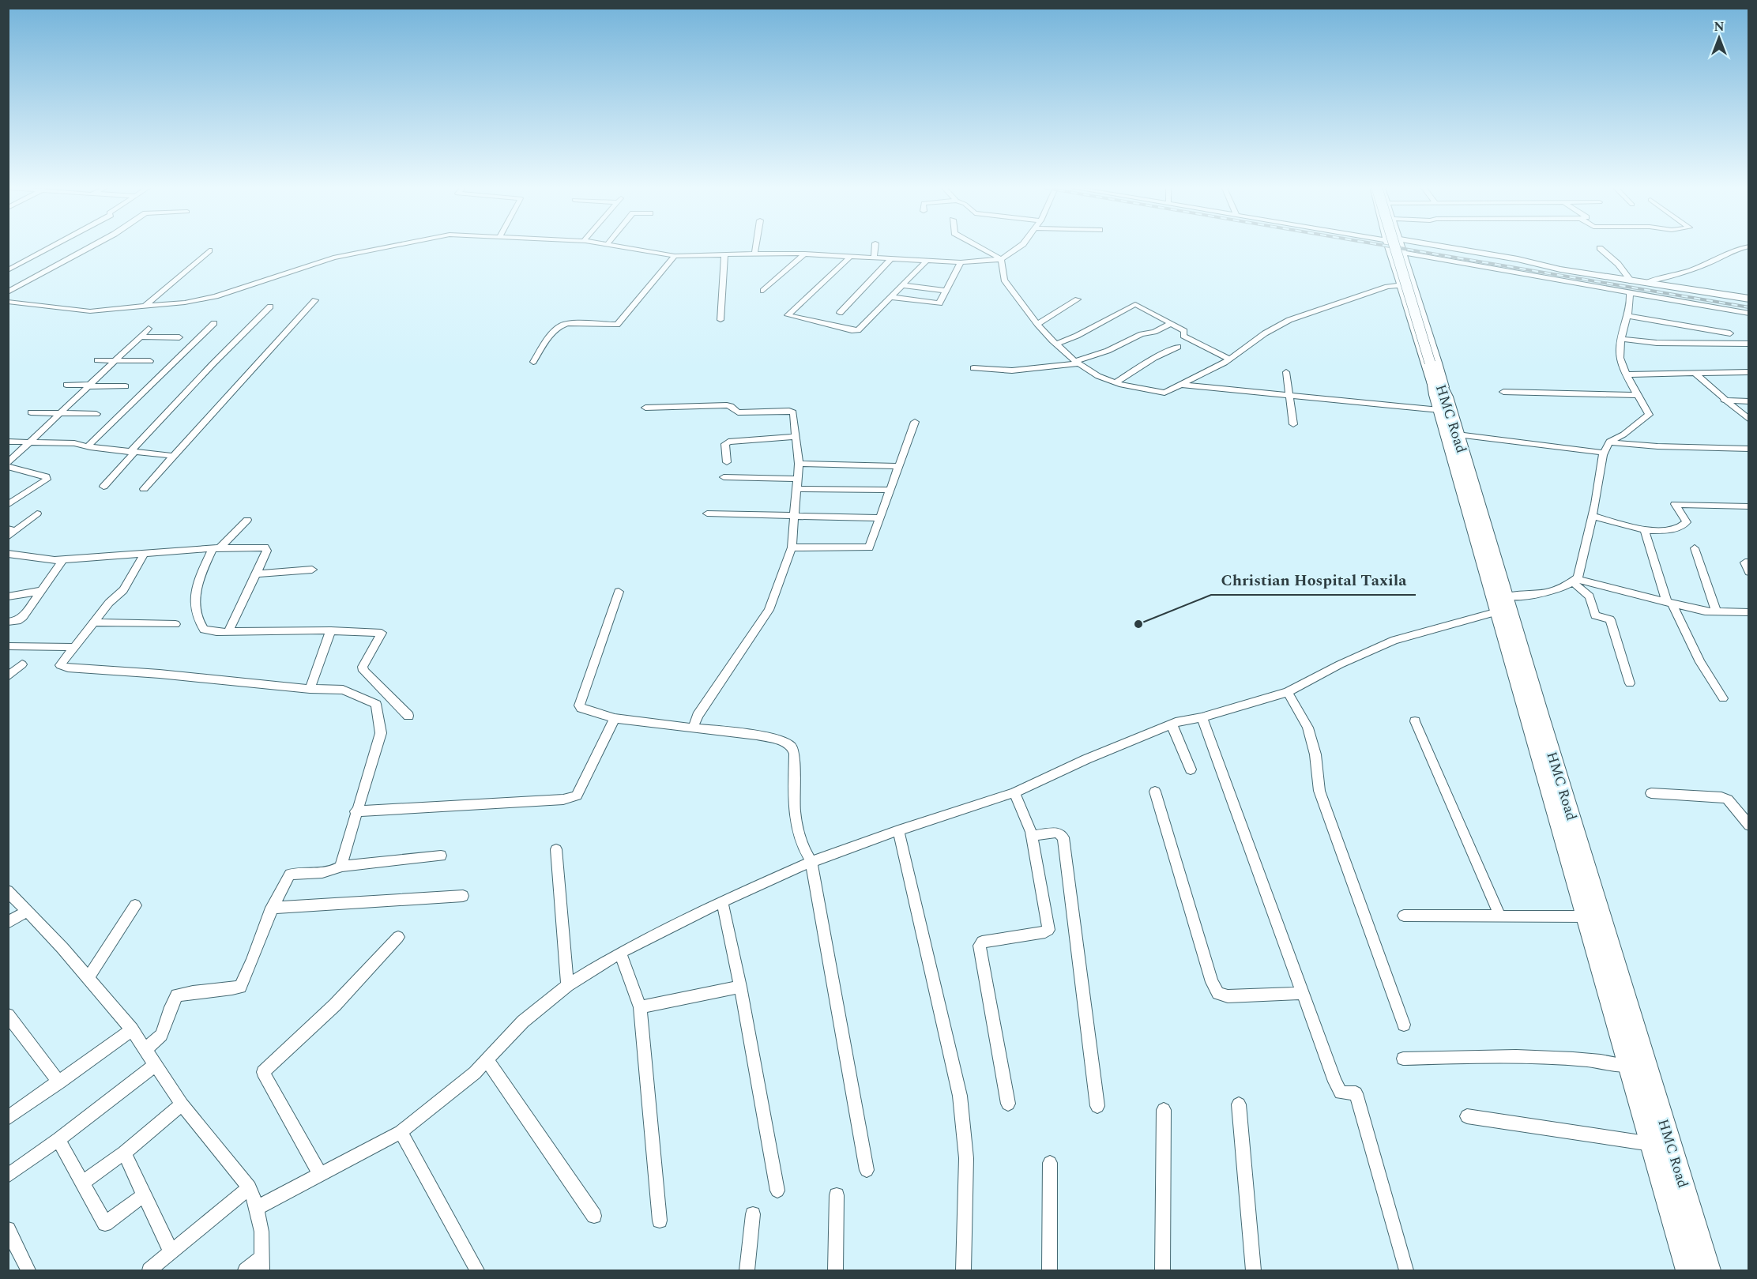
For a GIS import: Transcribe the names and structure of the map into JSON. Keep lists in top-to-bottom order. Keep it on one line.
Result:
{"streets":{"main road":["HMC Road"]},"places":["Christian Hospital Taxila"],"north":"top"}
